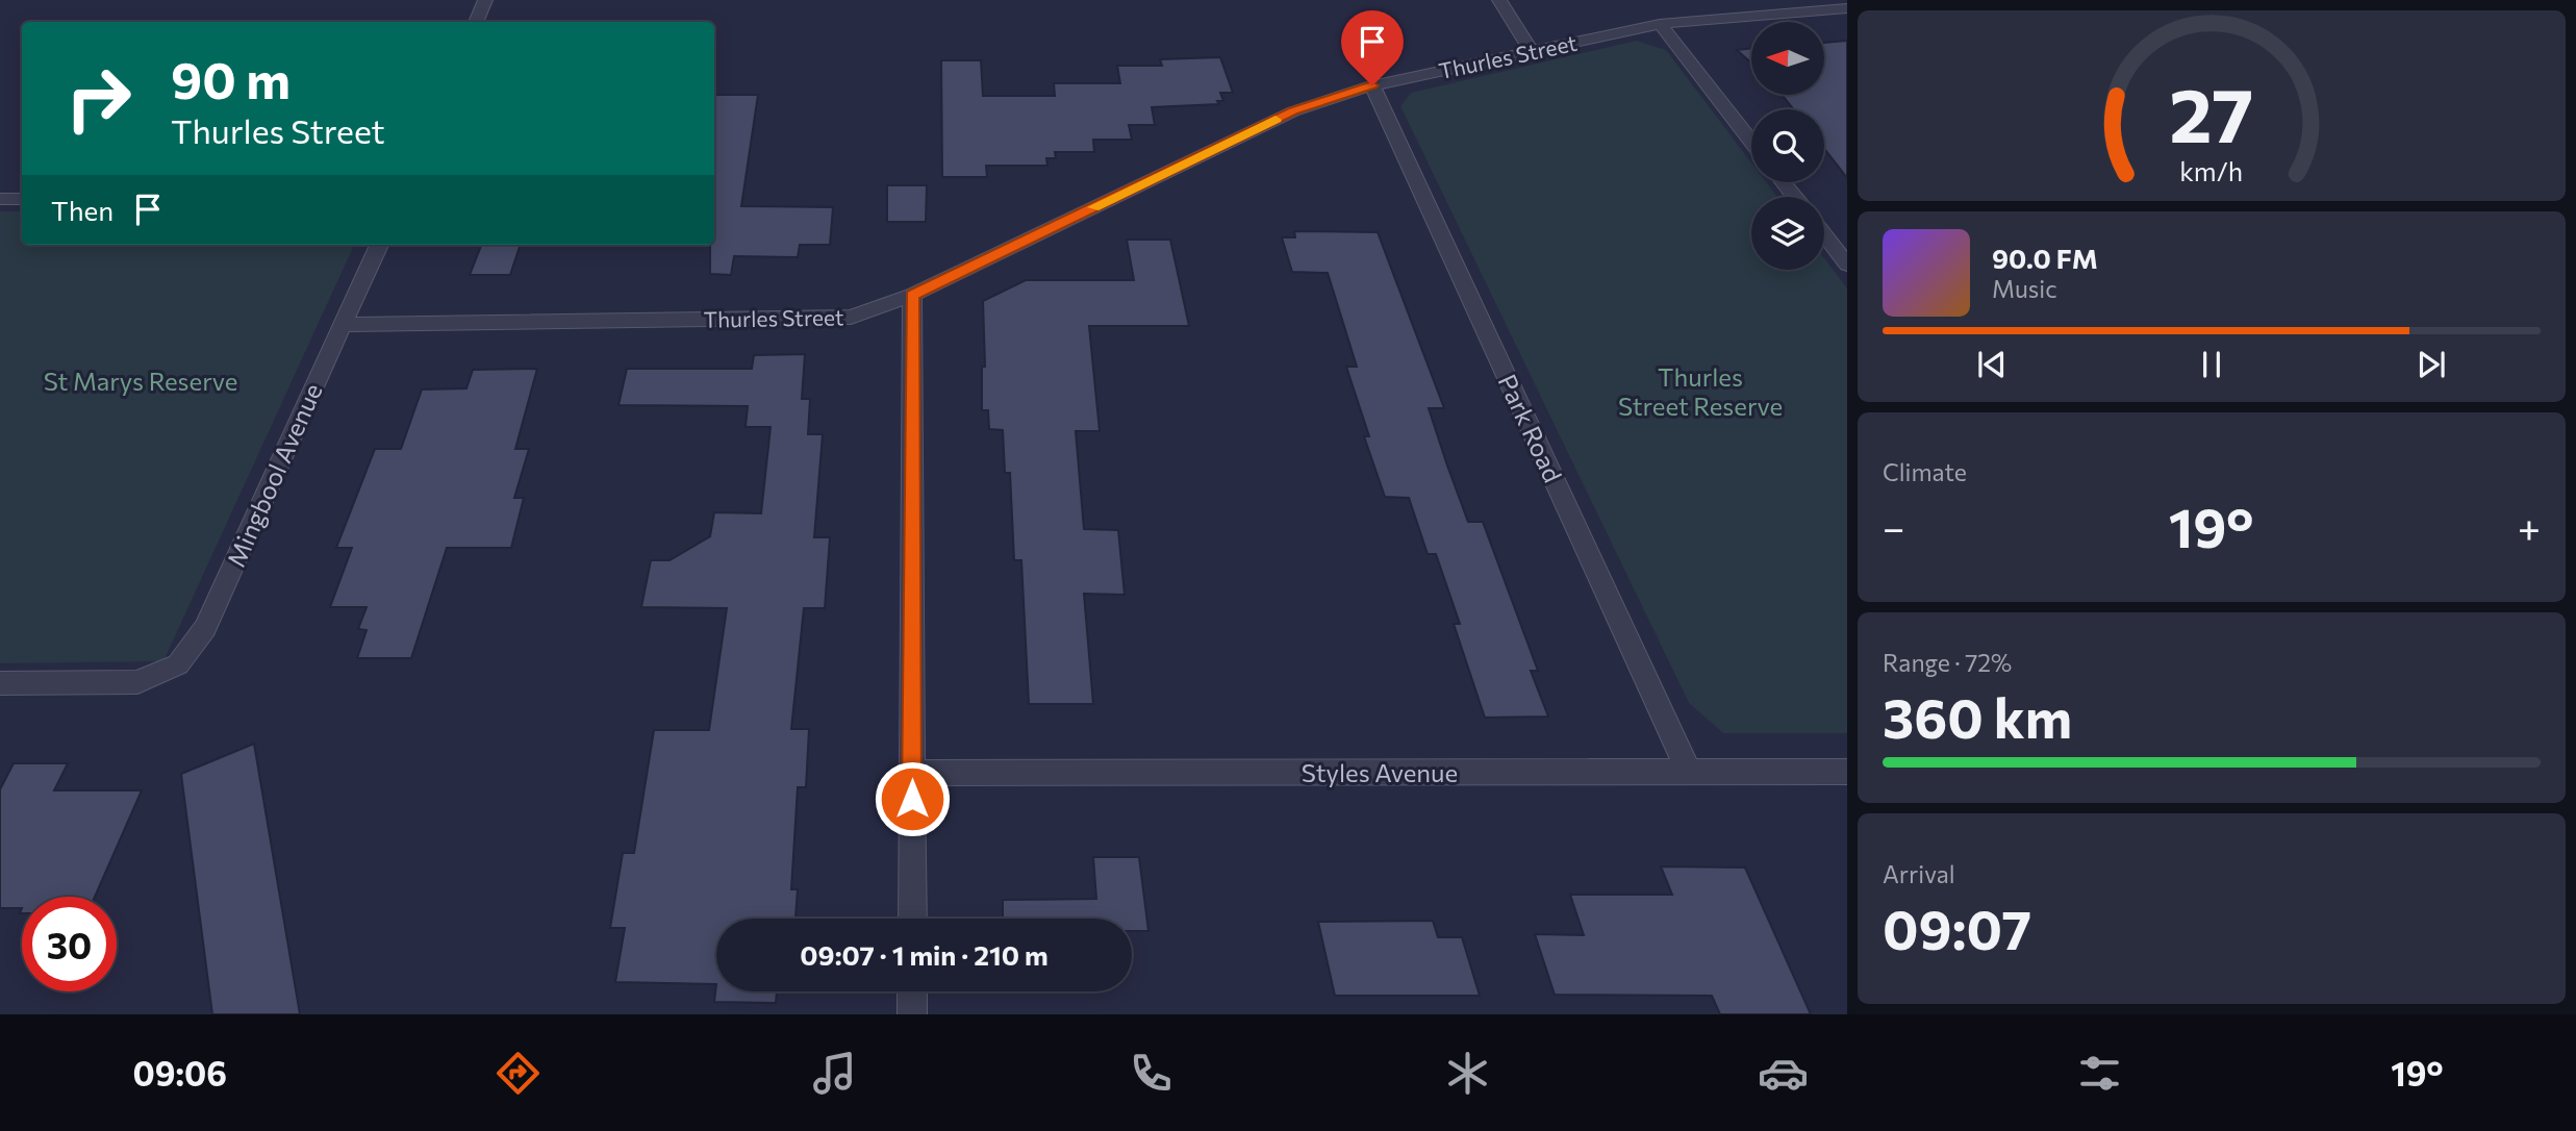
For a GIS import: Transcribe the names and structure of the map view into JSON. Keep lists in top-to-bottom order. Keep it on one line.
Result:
{"streets":{"street":["Thurles Street","Park Road","Mingbool Avenue","Styles Avenue"]},"crossings":[["Thurles Street","Park Road"],["Thurles Street","Mingbool Avenue"],["Park Road","Styles Avenue"]],"parks":["Thurles Street Reserve","St Marys Reserve"],"north":"left","page":{"turn":["90 m","Thurles Street"],"then":"Then","song":["90.0 FM","Music"],"tile":["Climate",["Range · 72%","360 km"],["Arrival","09:07"]],"heat":["−","19°","+"],"limit":"30","trip":"09:07 · 1 min · 210 m","tabs":["09:06","19°"],"gauge":["27","km/h"]}}
